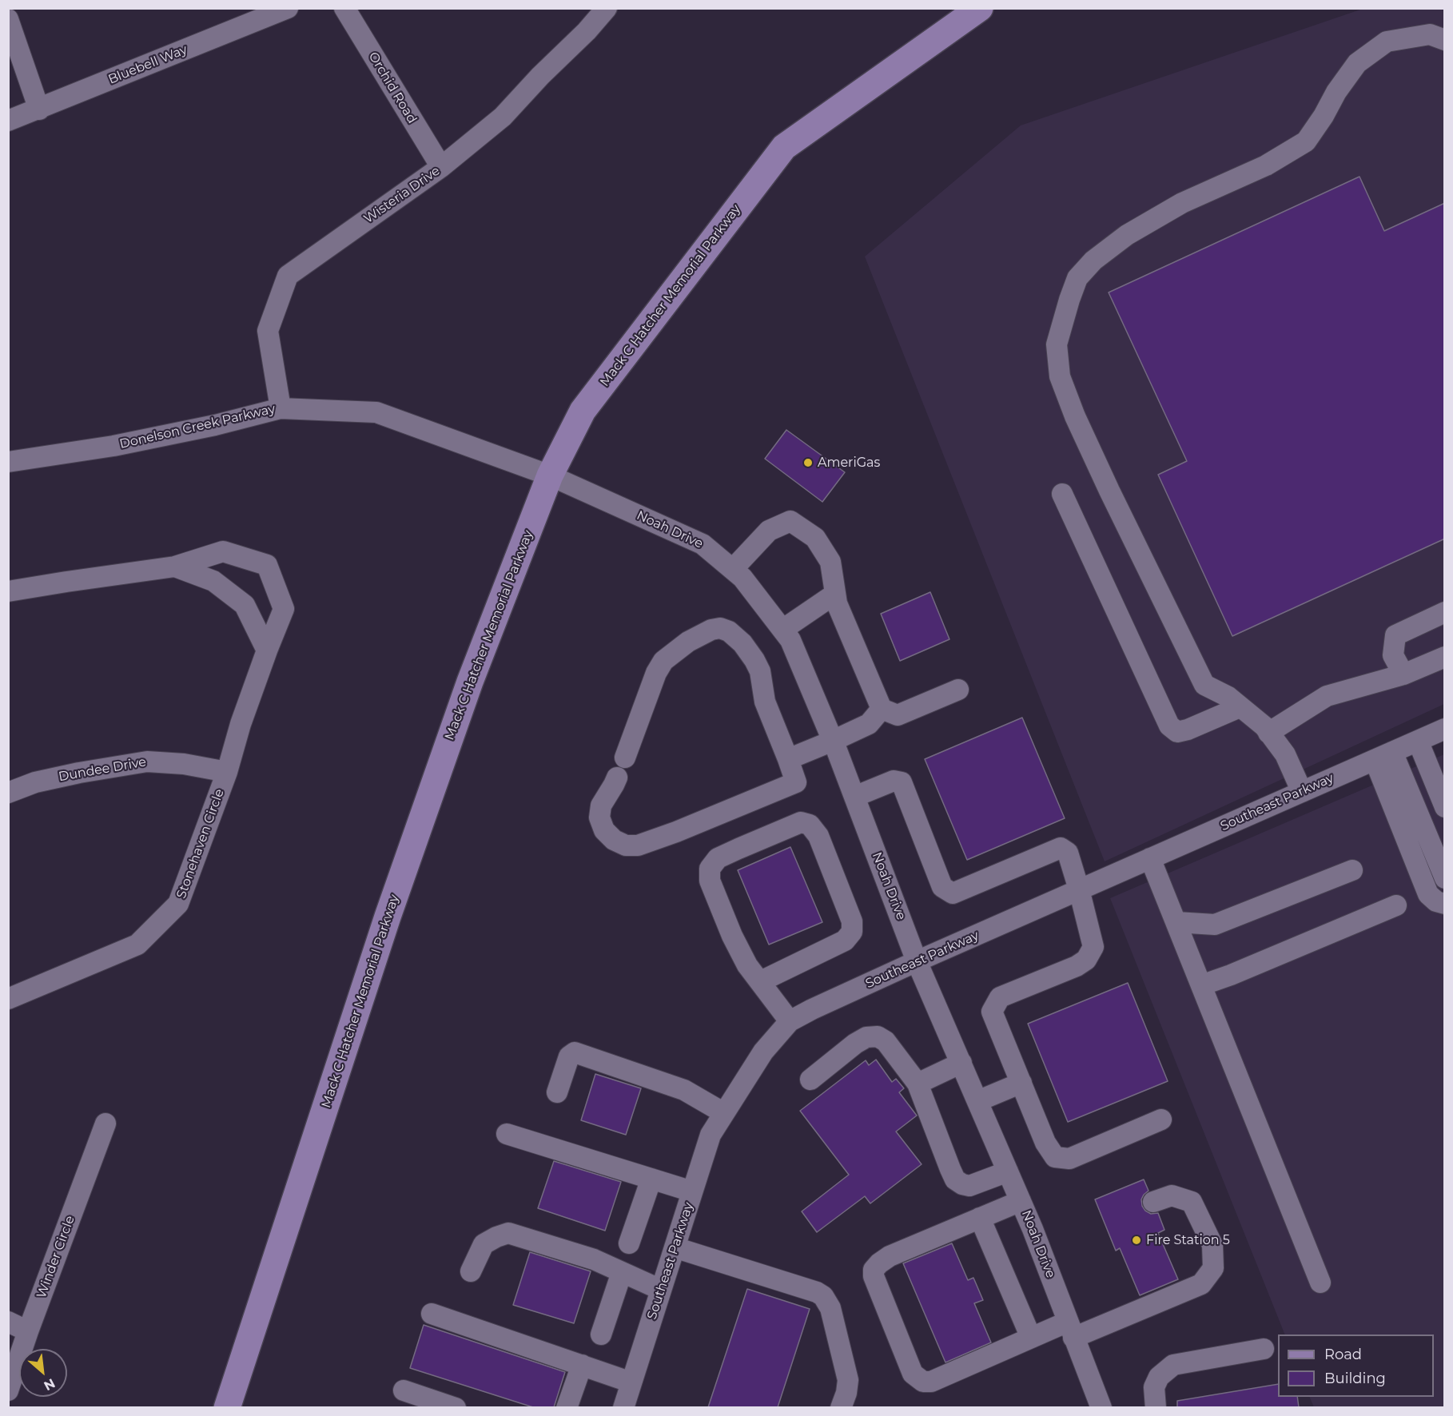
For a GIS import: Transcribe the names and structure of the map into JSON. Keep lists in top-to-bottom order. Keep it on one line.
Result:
{"streets":{"main road":["Mack C Hatcher Memorial Parkway"],"street":["Bluebell Way","Orchid Road","Wisteria Drive","Donelson Creek Parkway","Noah Drive","Dundee Drive","Southeast Parkway","Stonehaven Circle","Winder Circle"]},"crossings":[["Orchid Road","Wisteria Drive"],["Wisteria Drive","Donelson Creek Parkway"],["Mack C Hatcher Memorial Parkway","Donelson Creek Parkway"],["Mack C Hatcher Memorial Parkway","Noah Drive"],["Donelson Creek Parkway","Noah Drive"],["Noah Drive","Southeast Parkway"],["Dundee Drive","Stonehaven Circle"]],"places":["AmeriGas","Fire Station 5"],"legend":["Road","Building"],"north":"bottom right"}
